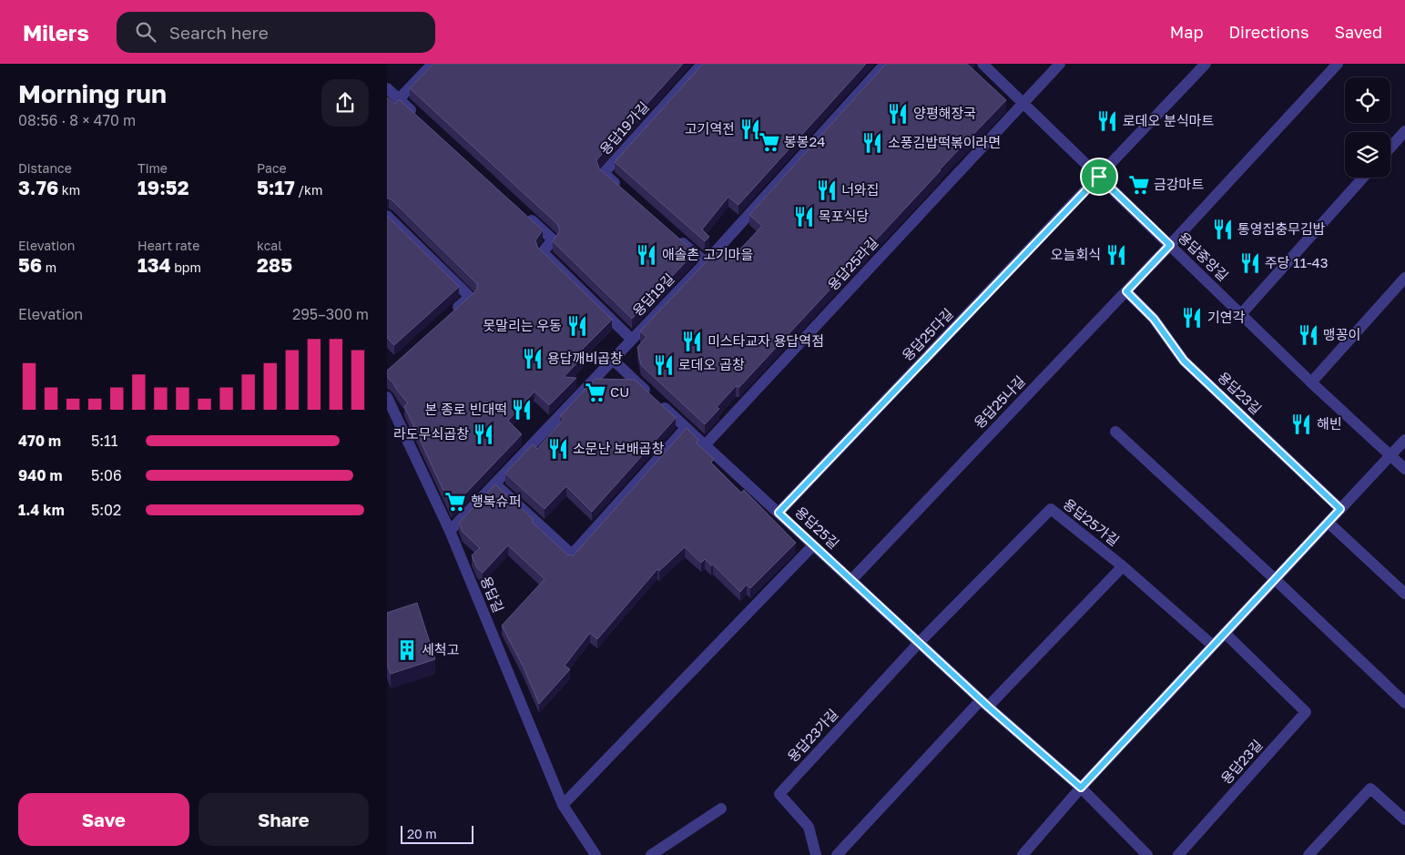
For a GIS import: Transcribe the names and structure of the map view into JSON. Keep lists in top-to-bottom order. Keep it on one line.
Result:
{"streets":{"street":["용답19가길","용답중앙길","용답25라길","용답19길","용답25다길","용답23길","용답25나길","용답25가길","용답25길","용답길","용답23가길"]},"crossings":[["용답중앙길","용답25라길"],["용답중앙길","용답25다길"],["용답중앙길","용답25나길"],["용답25라길","용답25길"],["용답19길","용답25길"],["용답19길","용답길"],["용답25다길","용답25길"],["용답23길","용답25나길"],["용답25나길","용답25길"],["용답25가길","용답25길"],["용답25가길","용답23가길"],["용답25길","용답23가길"]],"places":{"restaurant":["양평해장국","로데오 분식마트","고기역전","소풍김밥떡볶이라면","너와집","목포식당","통영집충무김밥","애솔촌 고기마을","오늘회식","주당 11-43","기연각","못말리는 우동","맹꽁이","미스타교자 용답역점","용답깨비곱창","로데오 곱창","본 종로 빈대떡","해빈","라도무쇠곱창","소문난 보배곱창"],"supermarket":["봉봉24","금강마트","CU","행복슈퍼"],"building":["세척고"]},"scale_bar":"20 m","page":{"header":"Milers","search":"Search here","nav":["Map","Directions","Saved"],"heading":["Morning run","08:56 · 8 × 470 m"],"stats":[["Distance","3.76 km"],["Time","19:52"],["Pace","5:17 /km"],["Elevation","56 m"],["Heart rate","134 bpm"],["kcal","285"]],"chart":["Elevation","295–300 m"],"list":[{"name":"470 m","note":"5:11"},{"name":"940 m","note":"5:06"},{"name":"1.4 km","note":"5:02"}],"buttons":["Save","Share"],"scale":"20 m"}}
